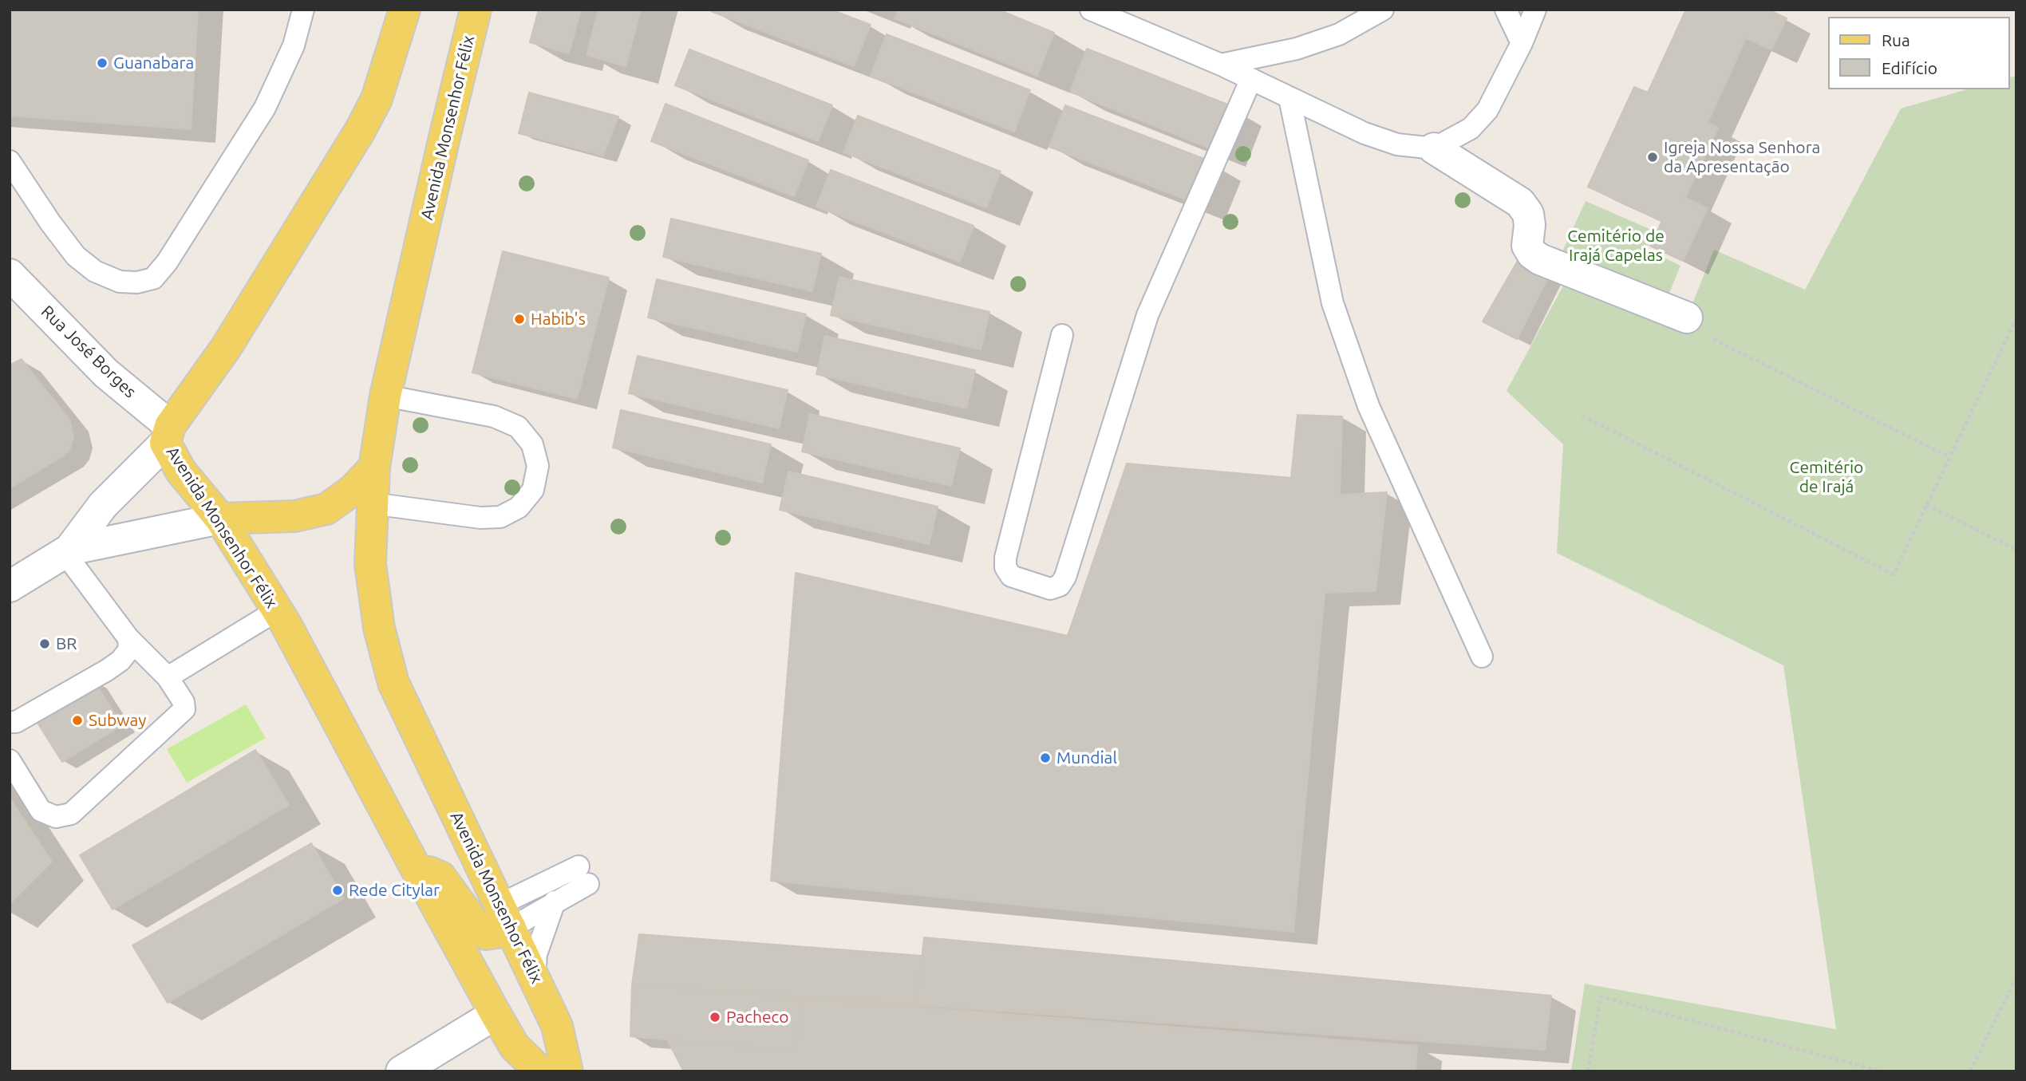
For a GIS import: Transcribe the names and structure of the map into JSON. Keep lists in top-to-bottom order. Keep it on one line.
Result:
{"streets":{"main road":["Avenida Monsenhor Félix"],"street":["Rua José Borges"]},"crossings":[["Avenida Monsenhor Félix","Rua José Borges"]],"parks":["Cemitério de Irajá Capelas","Cemitério de Irajá"],"places":["Guanabara","Igreja Nossa Senhora da Apresentação","Habib's","BR","Subway","Mundial","Rede Citylar","Pacheco"],"legend":["Rua","Edifício"]}
